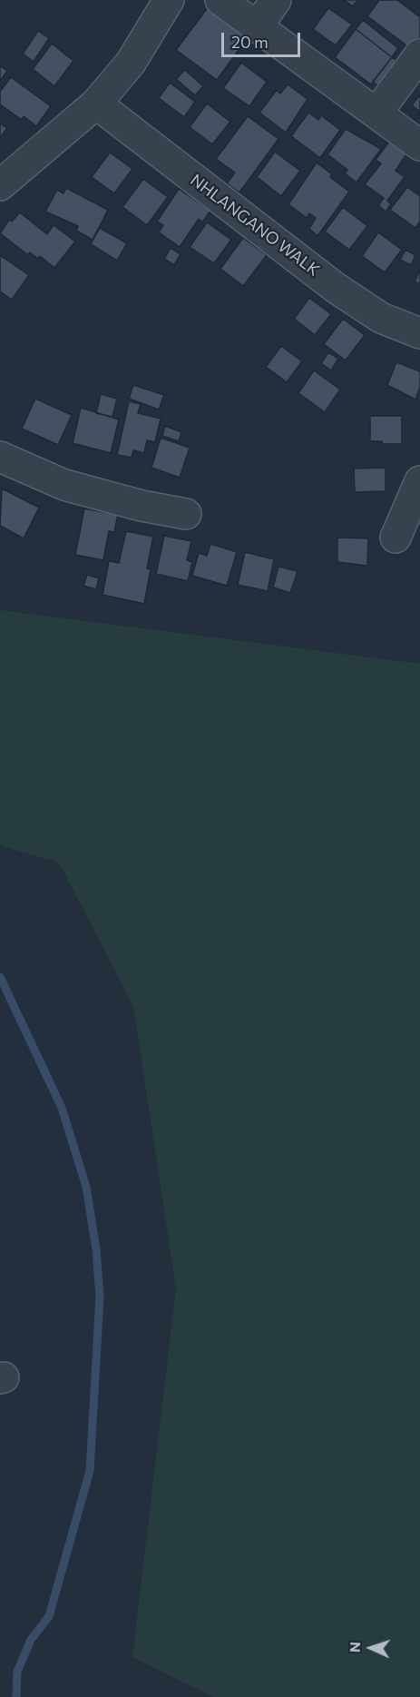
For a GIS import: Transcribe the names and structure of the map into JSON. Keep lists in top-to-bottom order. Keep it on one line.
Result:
{"streets":{"street":["NHLANGANO WALK"]},"scale_bar":"20 m","north":"left"}
